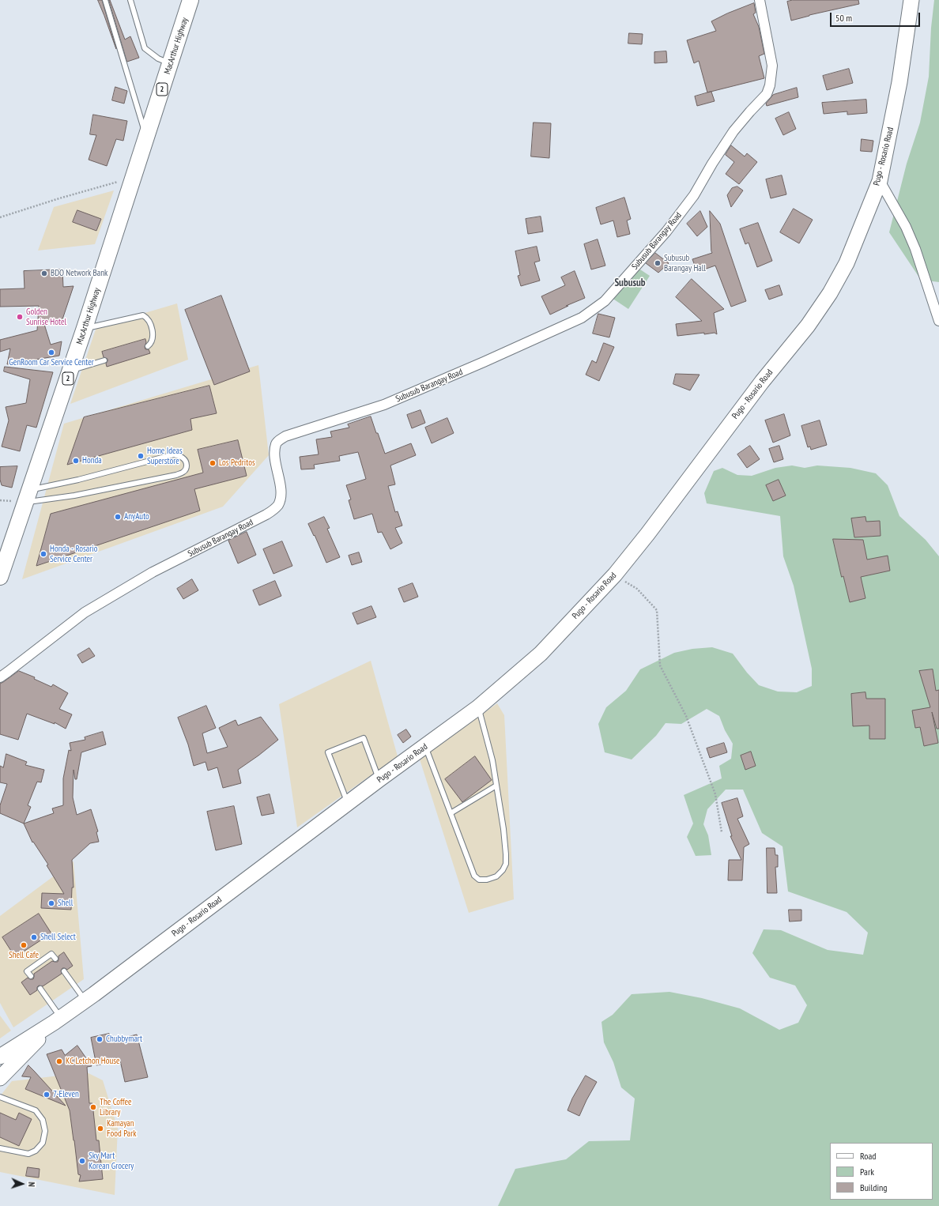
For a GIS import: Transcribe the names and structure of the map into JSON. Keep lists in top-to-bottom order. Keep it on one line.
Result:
{"streets":{"highway":["MacArthur Highway","2"],"main road":["Pugo - Rosario Road"],"street":["Subusub Barangay Road"]},"districts":["Subusub"],"places":["Subusub Barangay Hall","BDO Network Bank","Golden Sunrise Hotel","GenRoom Car Service Center","Home Ideas Superstore","Honda","Los Pedritos","AnyAuto","Honda - Rosario Service Center","Shell","Shell Select","Shell Cafe","Chubbymart","KC Letchon House","7-Eleven","The Coffee Library","Kamayan Food Park","Sky Mart Korean Grocery"],"legend":["Road","Park","Building"],"scale_bar":"50 m","north":"right"}
